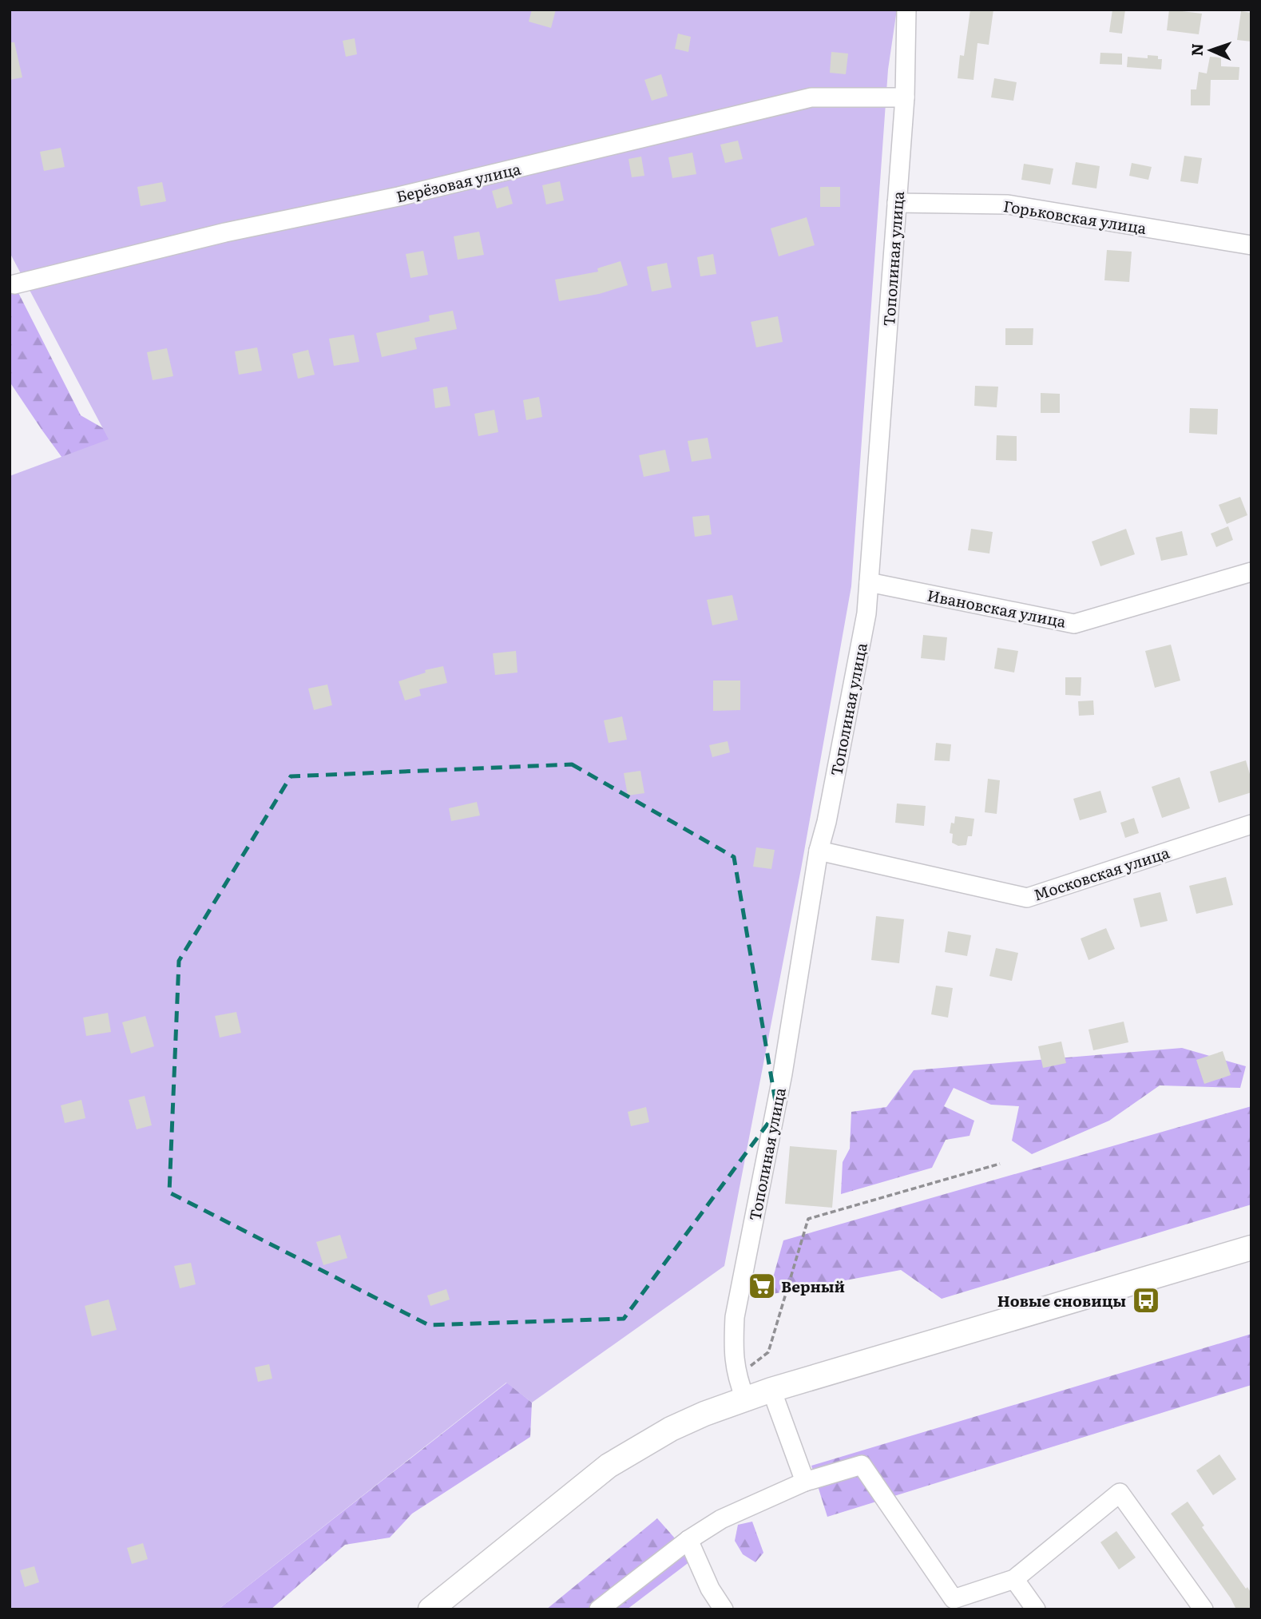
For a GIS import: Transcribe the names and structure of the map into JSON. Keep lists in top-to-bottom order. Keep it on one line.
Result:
{"streets":{"street":["Берёзовая улица","Горьковская улица","Тополиная улица","Ивановская улица","Московская улица"]},"crossings":[["Берёзовая улица","Тополиная улица"],["Горьковская улица","Тополиная улица"],["Тополиная улица","Ивановская улица"],["Тополиная улица","Московская улица"]],"places":{"supermarket":["Верный"],"bus stop":["Новые сновицы"]},"north":"left"}
